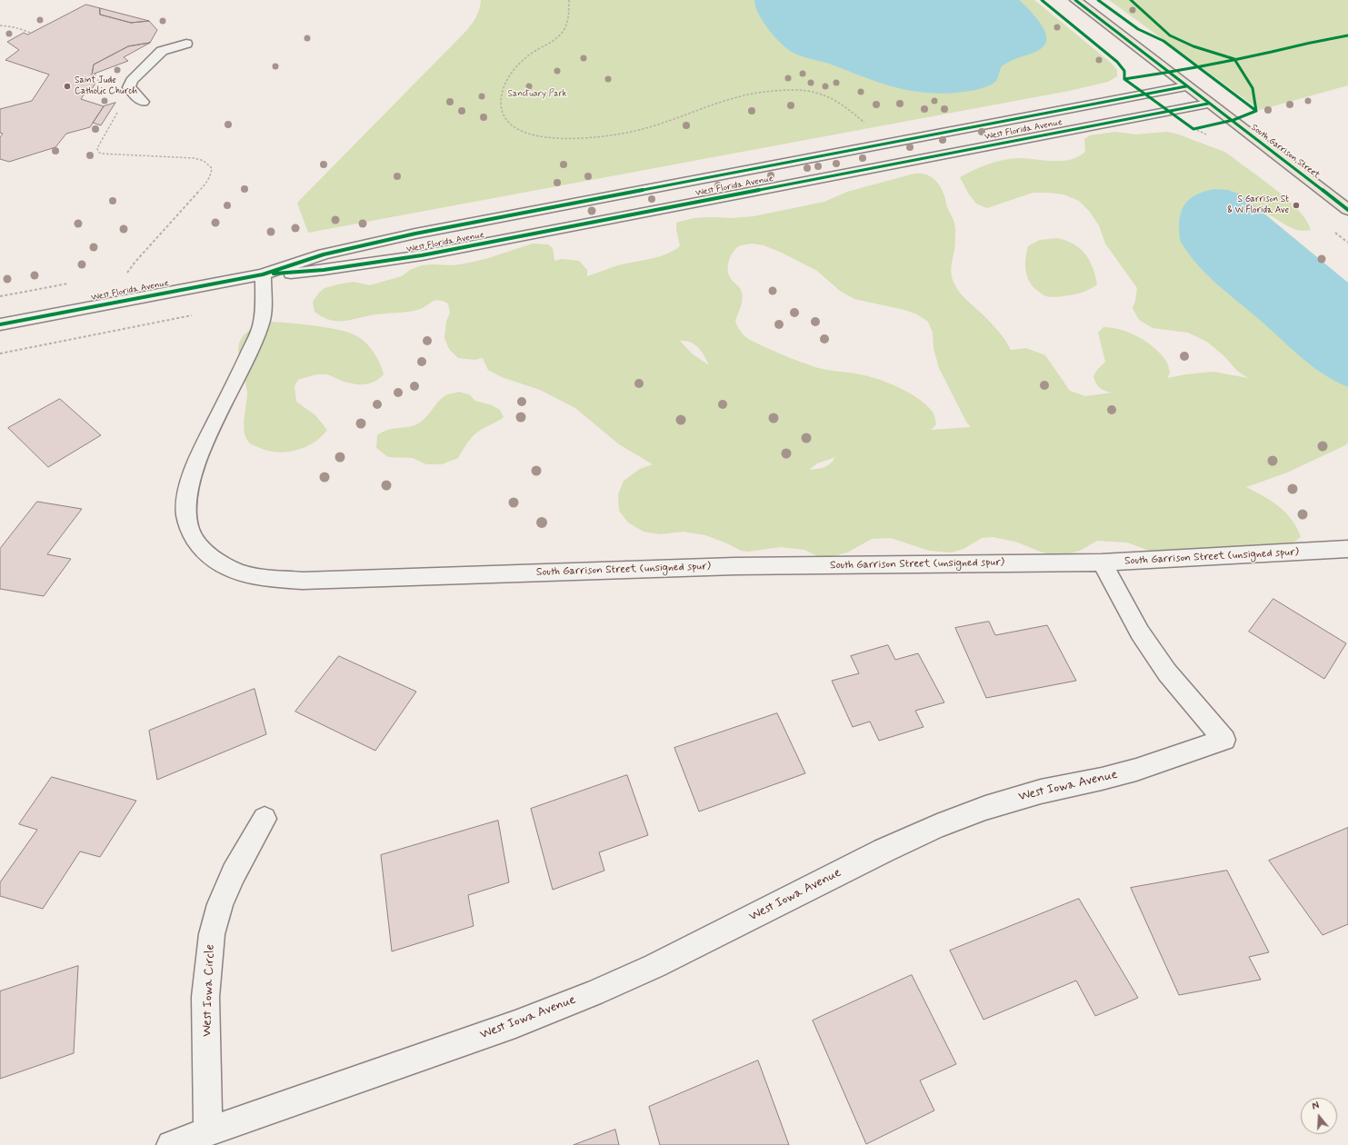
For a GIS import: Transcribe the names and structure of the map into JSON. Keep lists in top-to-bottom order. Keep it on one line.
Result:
{"streets":{"main road":["South Garrison Street"],"street":["West Florida Avenue","South Garrison Street (unsigned spur)","West Iowa Avenue","West Iowa Circle"]},"crossings":[["West Florida Avenue","South Garrison Street"],["West Florida Avenue","South Garrison Street (unsigned spur)"],["South Garrison Street (unsigned spur)","West Iowa Avenue"],["West Iowa Avenue","West Iowa Circle"]],"parks":["Sanctuary Park"],"places":["Saint Jude Catholic Church","S Garrison St & W Florida Ave"],"north":"top"}
